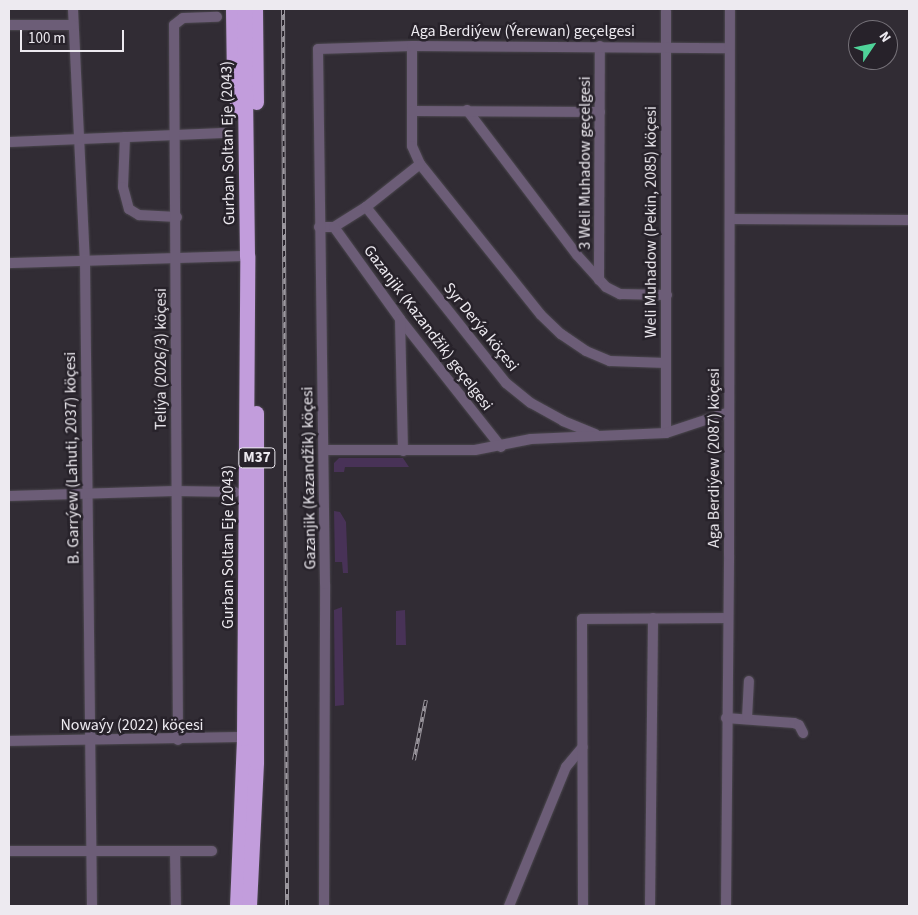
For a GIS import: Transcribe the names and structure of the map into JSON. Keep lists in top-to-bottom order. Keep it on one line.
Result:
{"streets":{"highway":["Gurban Soltan Eje (2043)","M37"],"street":["Aga Berdiýew (Ýerewan) geçelgesi","3 Weli Muhadow geçelgesi","Weli Muhadow (Pekin, 2085) köçesi","Syr Derýa köçesi","Gazanjik (Kazandžik) geçelgesi","Teliýa (2026/3) köçesi","B. Garrýew (Lahuti, 2037) köçesi","Aga Berdiýew (2087) köçesi","Gazanjik (Kazandžik) köçesi","Nowaýy (2022) köçesi"]},"crossings":[["Aga Berdiýew (Ýerewan) geçelgesi","3 Weli Muhadow geçelgesi"],["Aga Berdiýew (Ýerewan) geçelgesi","Weli Muhadow (Pekin, 2085) köçesi"],["Aga Berdiýew (Ýerewan) geçelgesi","Aga Berdiýew (2087) köçesi"],["Aga Berdiýew (Ýerewan) geçelgesi","Gazanjik (Kazandžik) köçesi"],["Gurban Soltan Eje (2043)","Nowaýy (2022) köçesi"],["Teliýa (2026/3) köçesi","Nowaýy (2022) köçesi"],["B. Garrýew (Lahuti, 2037) köçesi","Nowaýy (2022) köçesi"]],"scale_bar":"100 m","north":"top right"}
